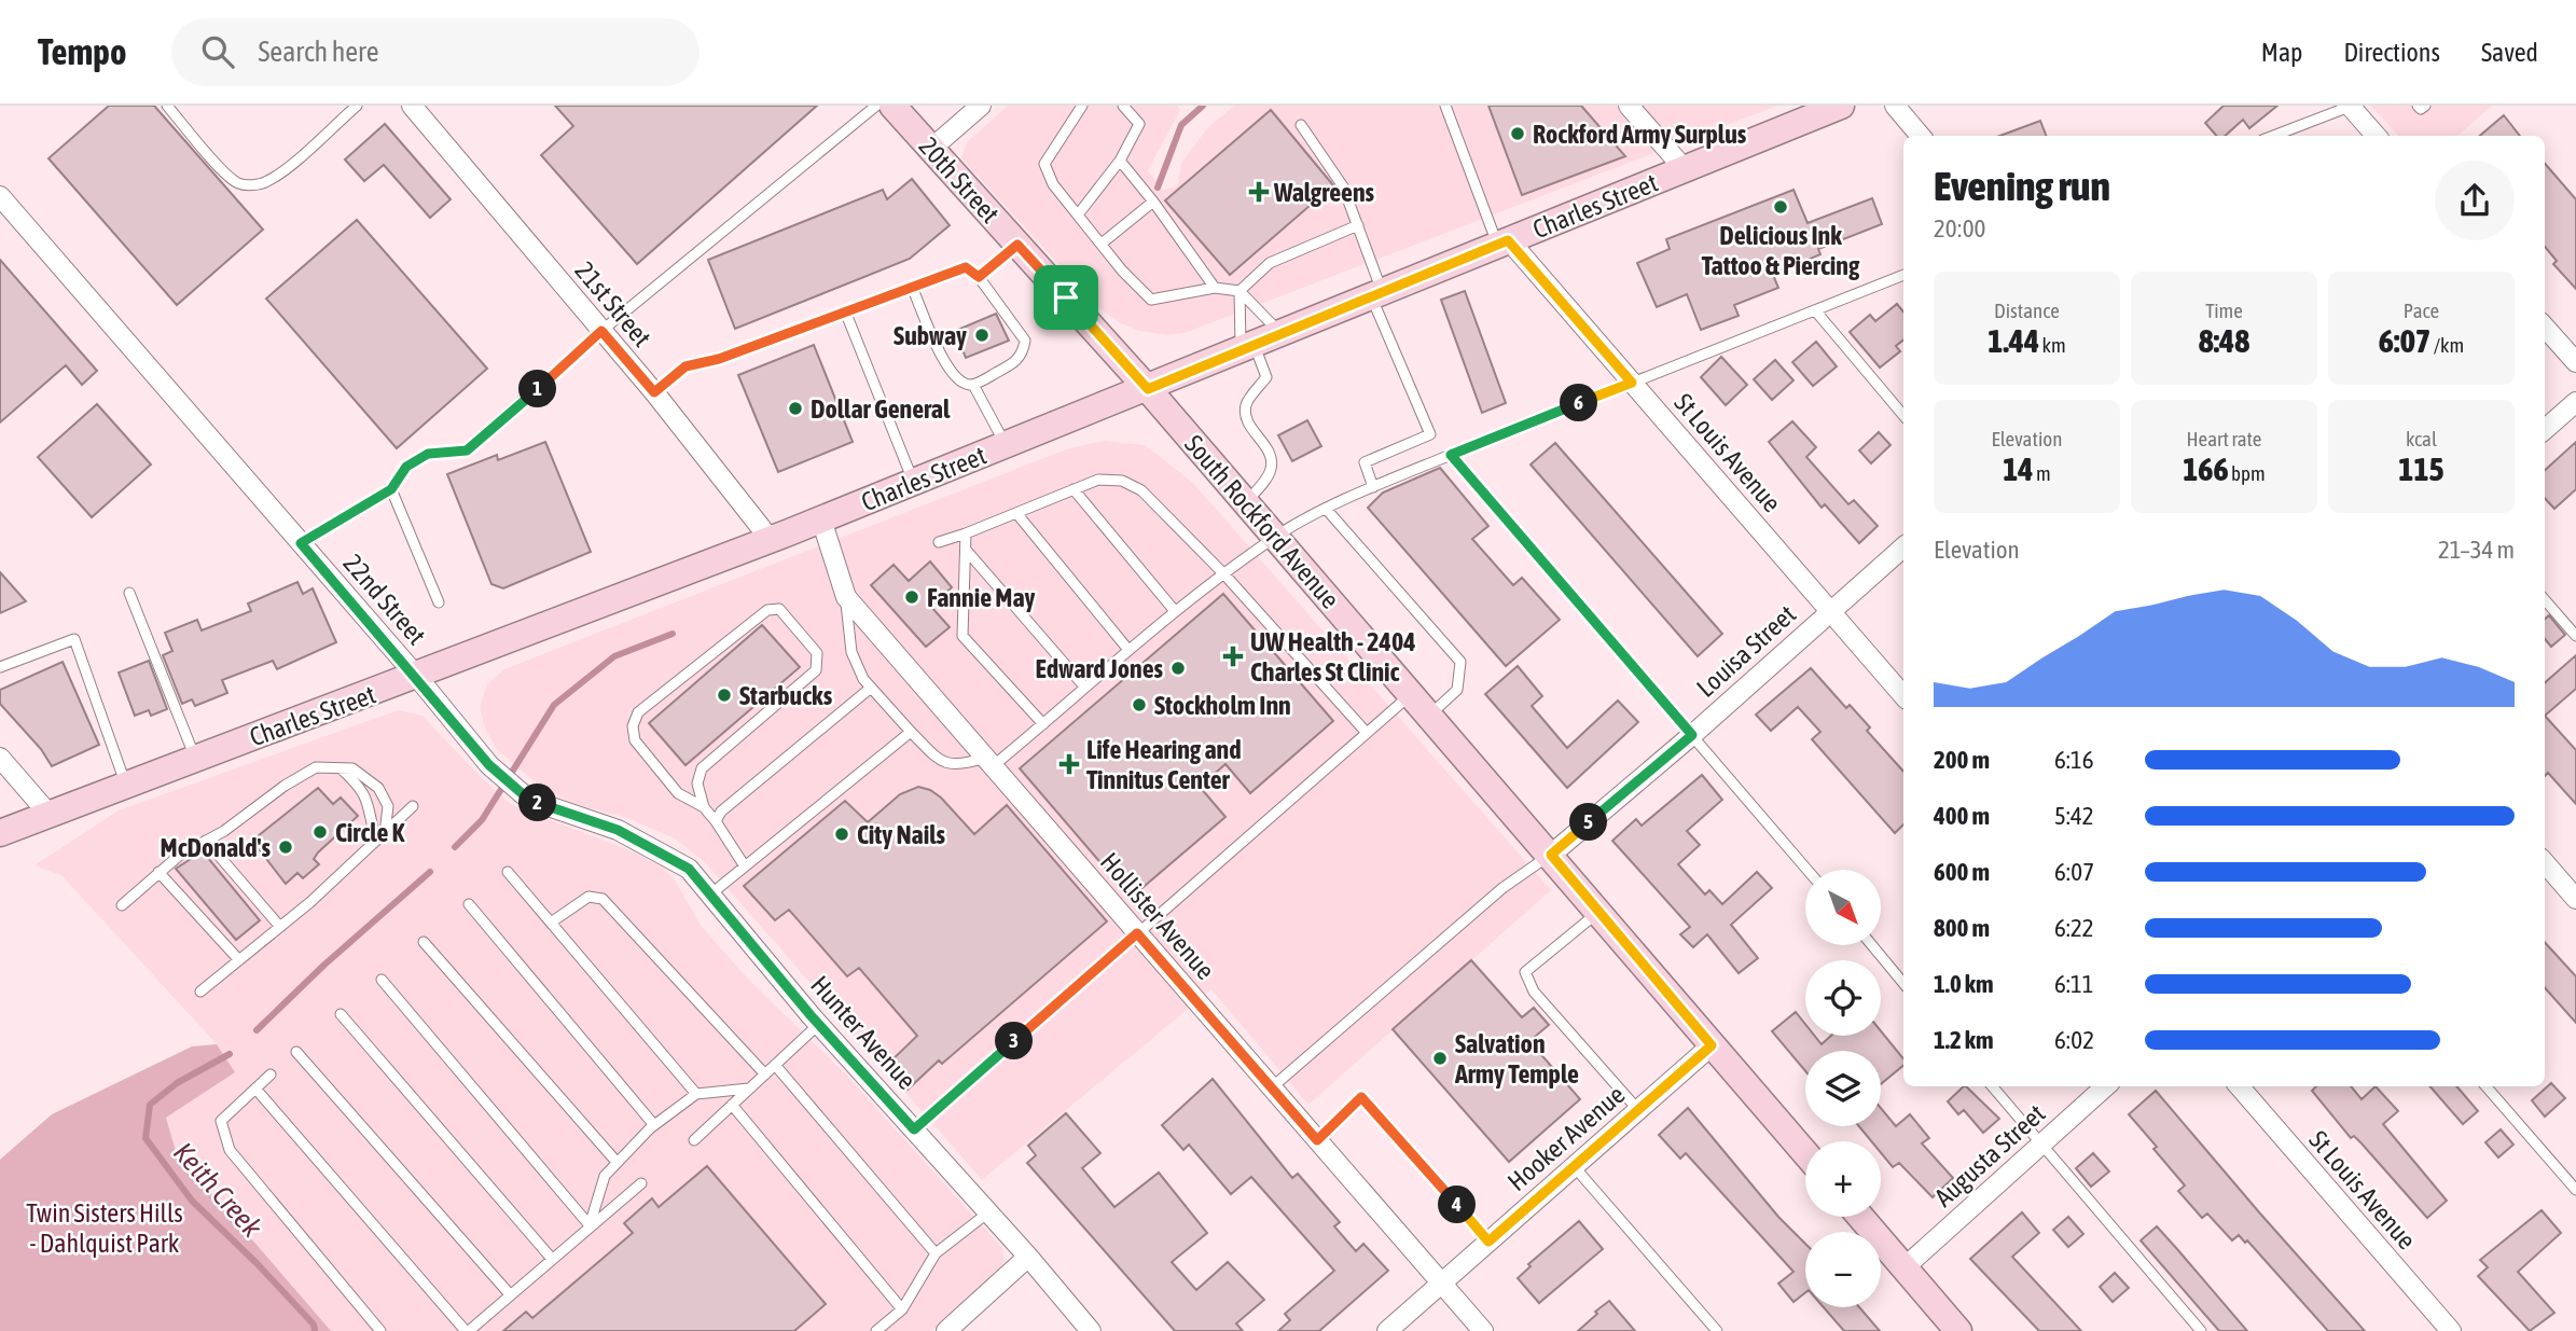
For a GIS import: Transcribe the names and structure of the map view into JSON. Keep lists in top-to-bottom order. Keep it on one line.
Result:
{"streets":{"main road":["20th Street","Charles Street","South Rockford Avenue"],"street":["21st Street","St Louis Avenue","22nd Street","Louisa Street","Hollister Avenue","Hunter Avenue","Hooker Avenue","Augusta Street"]},"crossings":[["20th Street","Charles Street"],["20th Street","South Rockford Avenue"],["Charles Street","21st Street"],["Charles Street","St Louis Avenue"],["Charles Street","South Rockford Avenue"],["Charles Street","22nd Street"],["Charles Street","Hollister Avenue"],["St Louis Avenue","Louisa Street"],["South Rockford Avenue","Louisa Street"],["South Rockford Avenue","Hooker Avenue"],["22nd Street","Hunter Avenue"],["Hollister Avenue","Hooker Avenue"]],"water":["Keith Creek"],"parks":["Twin Sisters Hills - Dahlquist Park"],"places":{"other":["Rockford Army Surplus","Delicious Ink Tattoo & Piercing","Subway","Dollar General","Fannie May","Edward Jones","Starbucks","Stockholm Inn","Circle K","City Nails","McDonald's","Salvation Army Temple"],"health":["Walgreens","UW Health - 2404 Charles St Clinic","Life Hearing and Tinnitus Center"]},"north":"bottom right","page":{"header":"Tempo","search":"Search here","nav":["Map","Directions","Saved"],"heading":["Evening run","20:00"],"stats":[["Distance","1.44 km"],["Time","8:48"],["Pace","6:07 /km"],["Elevation","14 m"],["Heart rate","166 bpm"],["kcal","115"]],"pins":["1","6","2","5","3","4"],"chart":["Elevation","21–34 m"],"list":[{"name":"200 m","note":"6:16"},{"name":"400 m","note":"5:42"},{"name":"600 m","note":"6:07"},{"name":"800 m","note":"6:22"},{"name":"1.0 km","note":"6:11"},{"name":"1.2 km","note":"6:02"}],"map_buttons":["+","−"]}}
